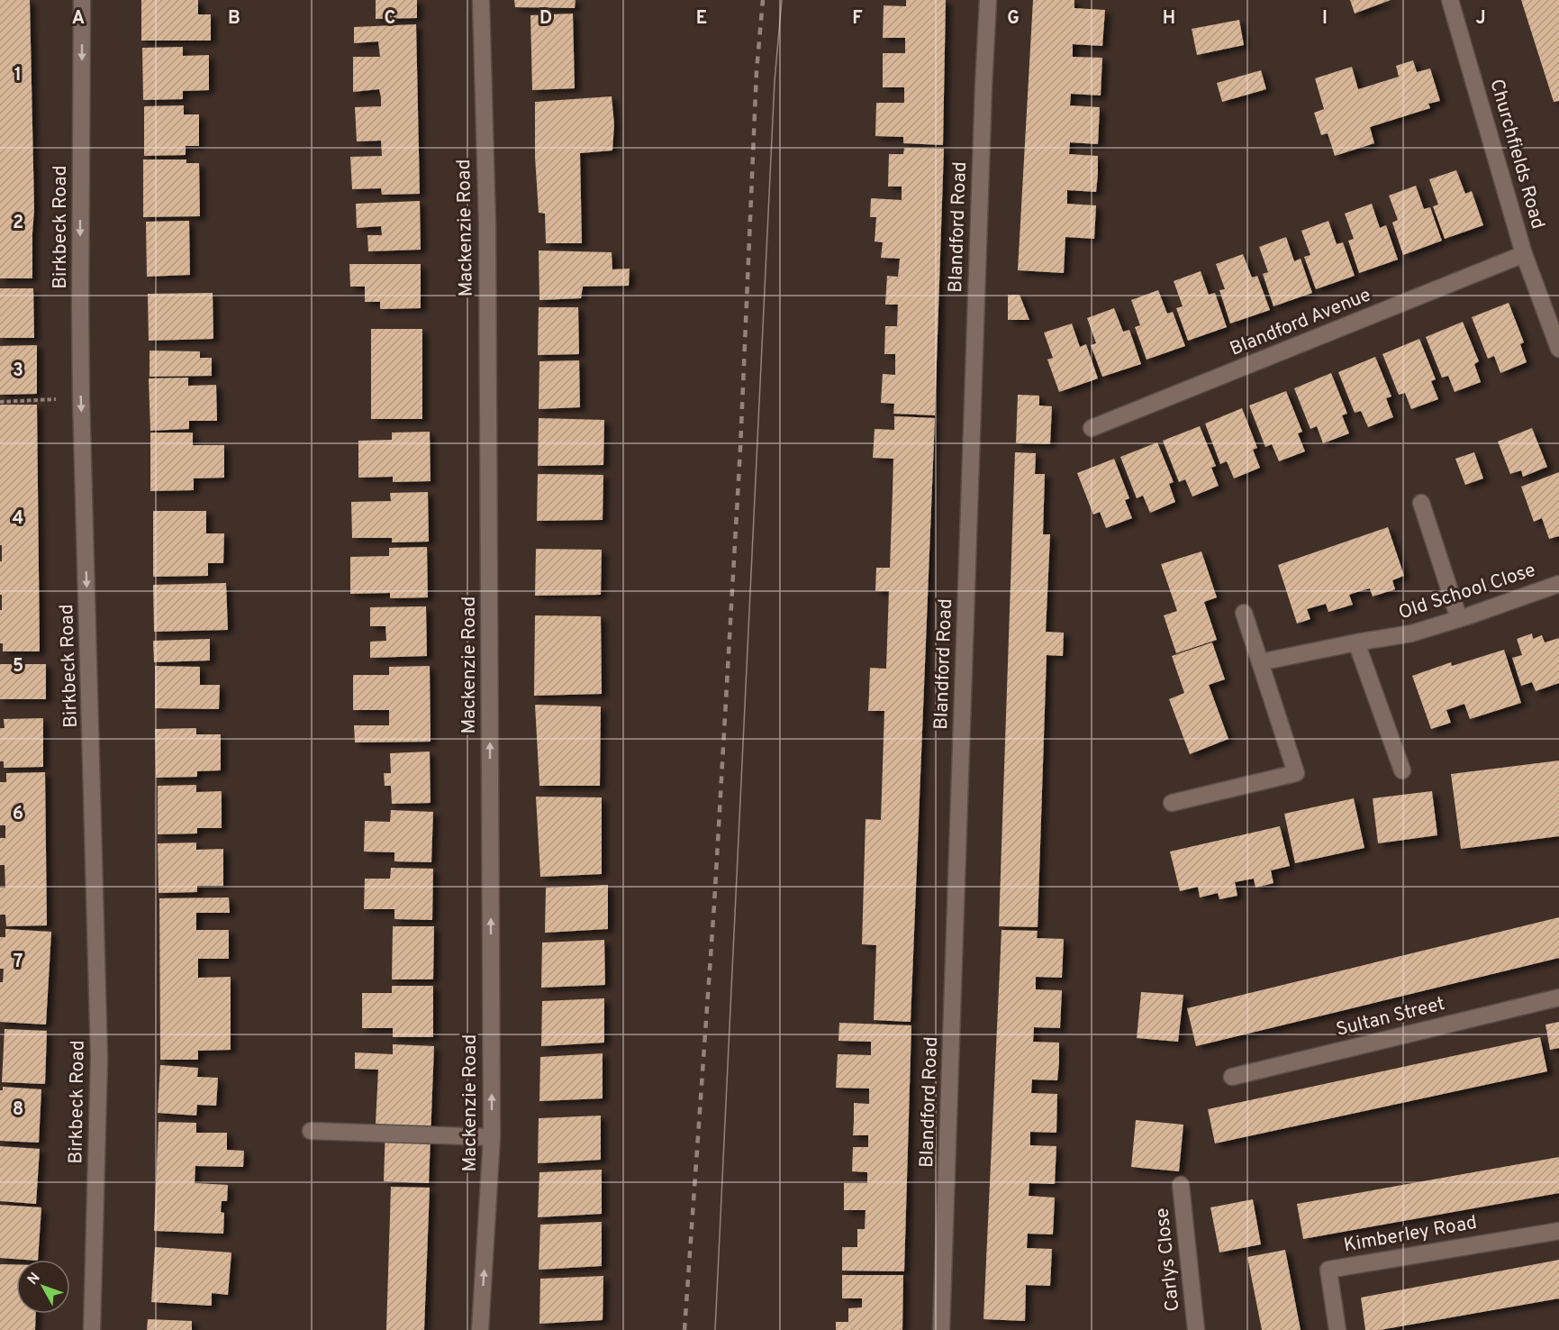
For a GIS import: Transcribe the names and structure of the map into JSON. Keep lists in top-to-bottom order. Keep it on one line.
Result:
{"streets":{"street":["Churchfields Road","Birkbeck Road","Blandford Road","Mackenzie Road","Blandford Avenue","Old School Close","Sultan Street","Kimberley Road","Carlys Close"]},"crossings":[["Churchfields Road","Blandford Avenue"]],"one_way":["Birkbeck Road","Mackenzie Road"],"north":"top left","grid":{"columns":["A","B","C","D","E","F","G","H","I","J"],"rows":["1","2","3","4","5","6","7","8"]}}
